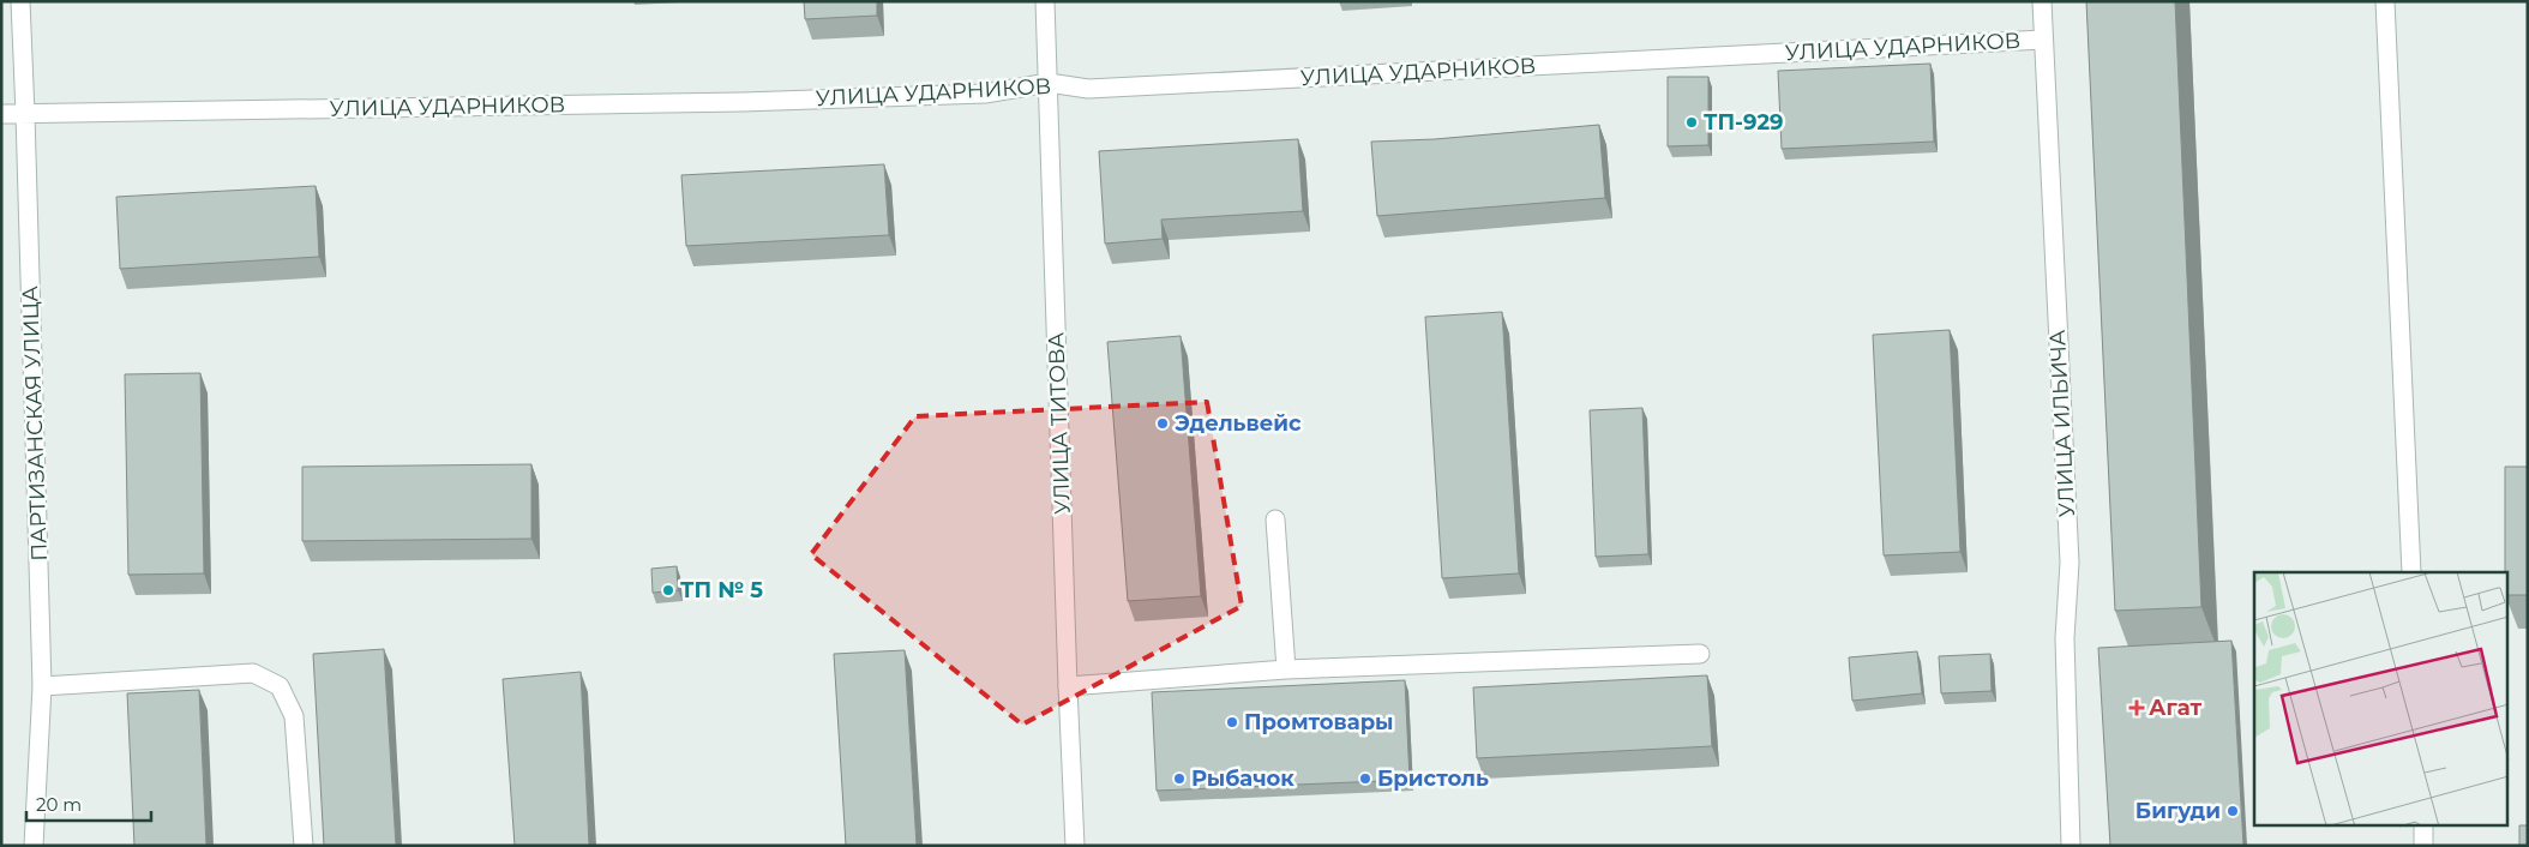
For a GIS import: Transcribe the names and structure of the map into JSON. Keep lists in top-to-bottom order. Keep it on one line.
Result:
{"streets":{"street":["УЛИЦА УДАРНИКОВ","ПАРТИЗАНСКАЯ УЛИЦА","УЛИЦА ТИТОВА","УЛИЦА ИЛЬИЧА"]},"crossings":[["УЛИЦА УДАРНИКОВ","ПАРТИЗАНСКАЯ УЛИЦА"],["УЛИЦА УДАРНИКОВ","УЛИЦА ТИТОВА"],["УЛИЦА УДАРНИКОВ","УЛИЦА ИЛЬИЧА"]],"places":{"other":["ТП-929","Эдельвейс","ТП № 5","Промтовары","Рыбачок","Бристоль","Бигуди"],"health":["Агат"]},"scale_bar":"20 m"}
